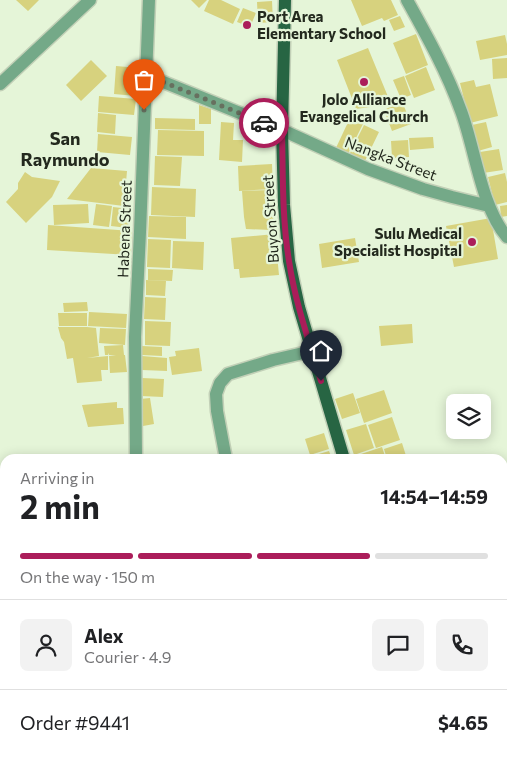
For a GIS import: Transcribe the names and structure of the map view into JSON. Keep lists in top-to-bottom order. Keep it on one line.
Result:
{"streets":{"main road":["Buyon Street"],"street":["Nangka Street","Habena Street"]},"crossings":[["Nangka Street","Buyon Street"],["Nangka Street","Habena Street"]],"districts":["San Raymundo"],"places":["Port Area Elementary School","Jolo Alliance Evangelical Church","Sulu Medical Specialist Hospital"],"page":{"heading":["2 min","Arriving in","14:54–14:59"],"panel":["Alex","Courier · 4.9","Order #9441","$4.65"],"bar":"On the way · 150 m"}}
